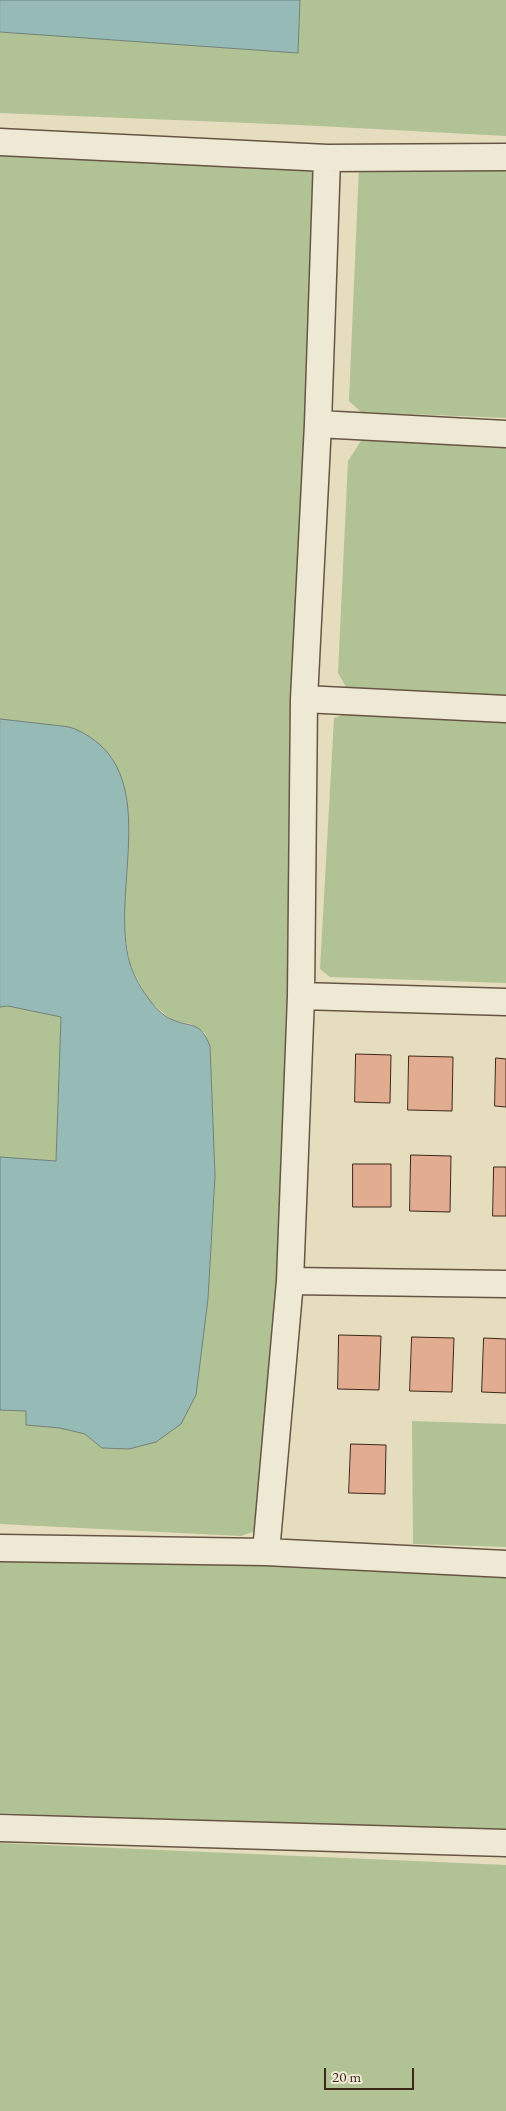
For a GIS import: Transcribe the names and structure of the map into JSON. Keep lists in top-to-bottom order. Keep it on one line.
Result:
{"scale_bar":"20 m"}
